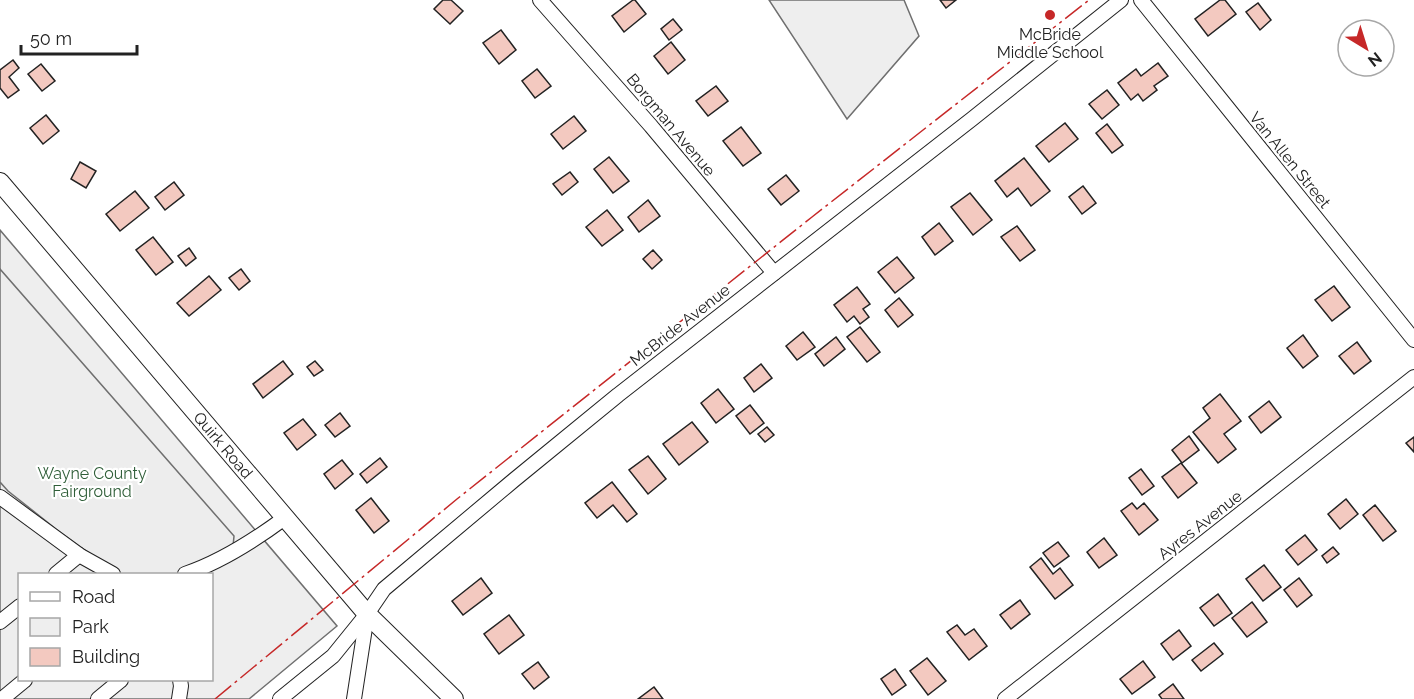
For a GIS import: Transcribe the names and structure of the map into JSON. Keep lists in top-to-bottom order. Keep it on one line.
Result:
{"streets":{"street":["Borgman Avenue","Van Allen Street","McBride Avenue","Quirk Road","Ayres Avenue"]},"crossings":[["Borgman Avenue","McBride Avenue"],["McBride Avenue","Quirk Road"]],"parks":["Wayne County Fairground"],"places":["McBride Middle School"],"legend":["Road","Park","Building"],"scale_bar":"50 m","north":"bottom right"}
